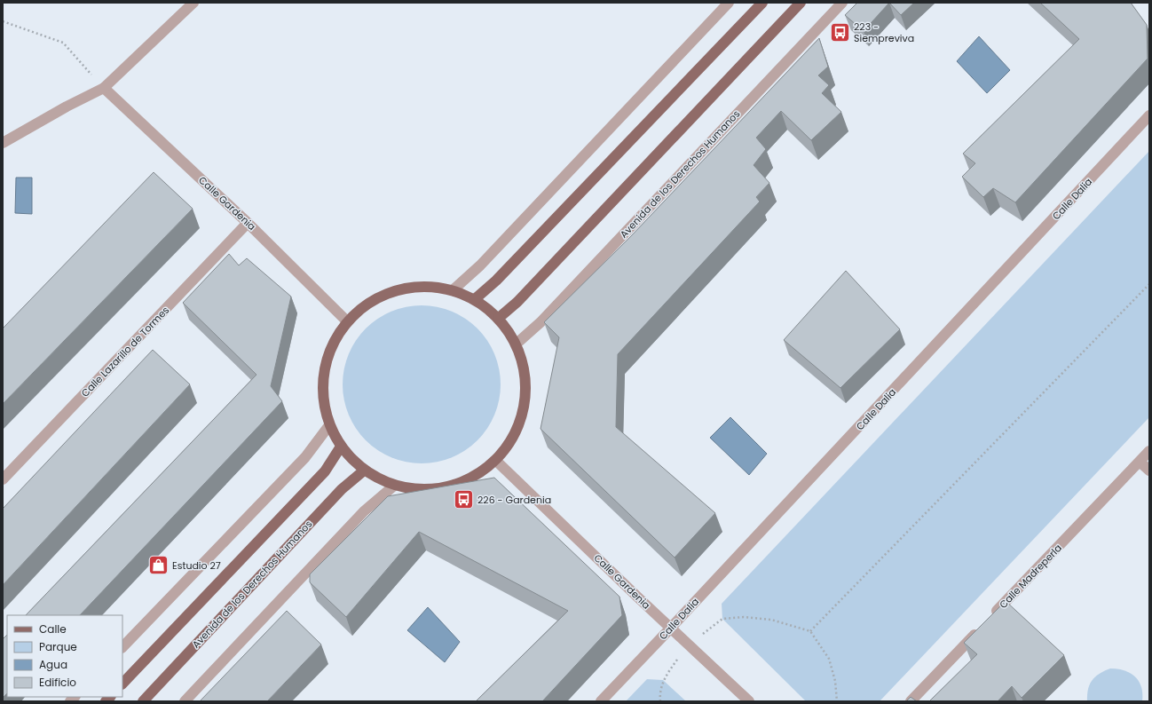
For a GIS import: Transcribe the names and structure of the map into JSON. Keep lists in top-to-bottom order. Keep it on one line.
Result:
{"streets":{"main road":["Avenida de los Derechos Humanos"],"street":["Calle Dalia","Calle Gardenia","Calle Lazarillo de Tormes","Calle Madreperla"]},"crossings":[["Calle Dalia","Calle Gardenia"],["Calle Gardenia","Calle Lazarillo de Tormes"]],"places":{"bus stop":["223 - Siempreviva","226 - Gardenia"],"shop":["Estudio 27"]},"legend":["Calle","Parque","Agua","Edificio"]}
